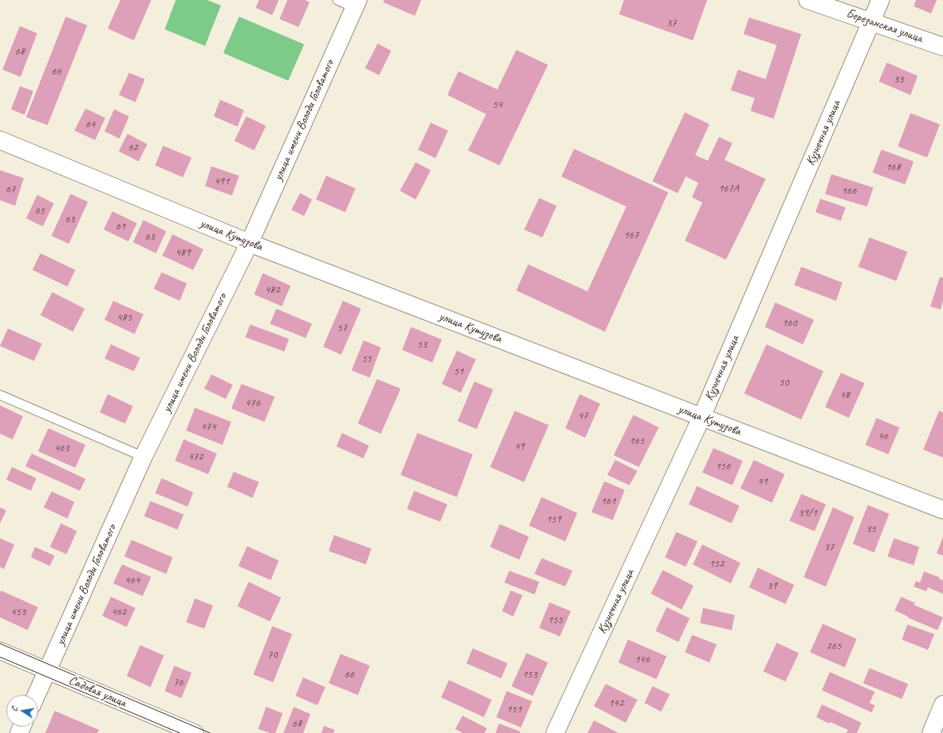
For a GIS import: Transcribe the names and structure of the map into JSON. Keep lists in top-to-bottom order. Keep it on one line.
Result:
{"streets":{"street":["Березанская улица","улица имени Володи Головатого","Кузнечная улица","улица Кутузова","Садовая улица"]},"crossings":[["Березанская улица","Кузнечная улица"],["улица имени Володи Головатого","улица Кутузова"],["улица имени Володи Головатого","Садовая улица"],["Кузнечная улица","улица Кутузова"]],"house_numbers":["37","68","66","33","54","64","62","168","491","167А","67","166","65","63","61","167","63","489","482","485","160","57","53","55","51","50","48","476","47","474","46","165","49","463","472","156","41","161","39/1","159","35","37","152","464","39","453","462","155","265","70","146","66","153","76","142","151","68"],"north":"left"}
